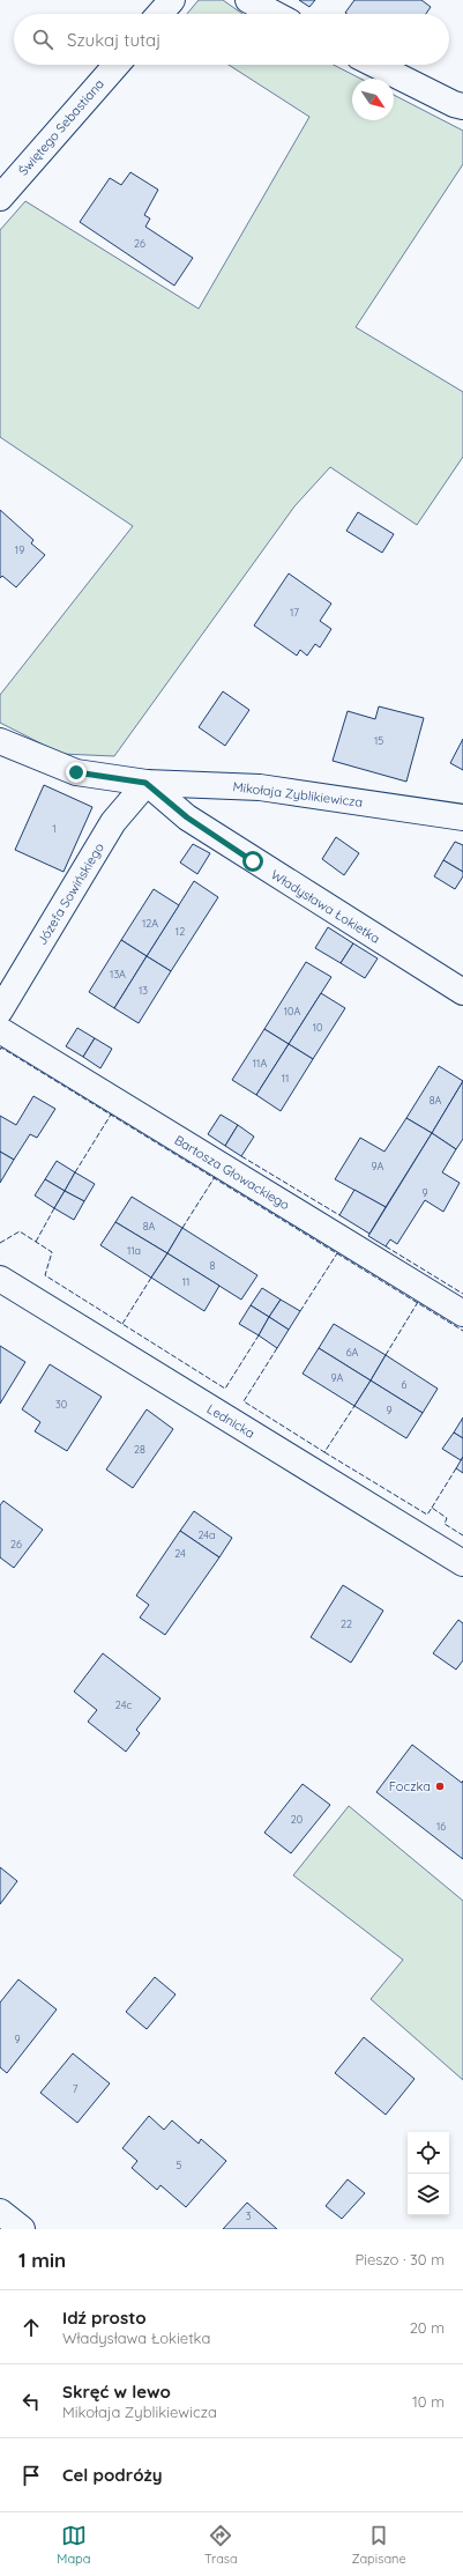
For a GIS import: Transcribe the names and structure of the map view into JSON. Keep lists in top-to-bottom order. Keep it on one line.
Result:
{"streets":{"street":["Świętego Sebastiana","Mikołaja Zyblikiewicza","Józefa Sowińskiego","Władysława Łokietka","Bartosza Głowackiego","Lednicka"]},"crossings":[["Mikołaja Zyblikiewicza","Józefa Sowińskiego"],["Mikołaja Zyblikiewicza","Władysława Łokietka"],["Józefa Sowińskiego","Władysława Łokietka"]],"places":["Foczka"],"house_numbers":["26","19","17","15","1","12A","12","13A","13","10A","10","11A","11","8A","9A","9","8A","11a","8","11","6A","9A","6","30","9","28","24a","26","24","22","24c","20","16","9","7","5","3"],"north":"bottom right","page":{"search":"Szukaj tutaj","heading":["1 min","Pieszo · 30 m"],"list":[["Idź prosto","Władysława Łokietka","20 m"],["Skręć w lewo","Mikołaja Zyblikiewicza","10 m"],"Cel podróży"],"nav":["Mapa","Trasa","Zapisane"]}}
